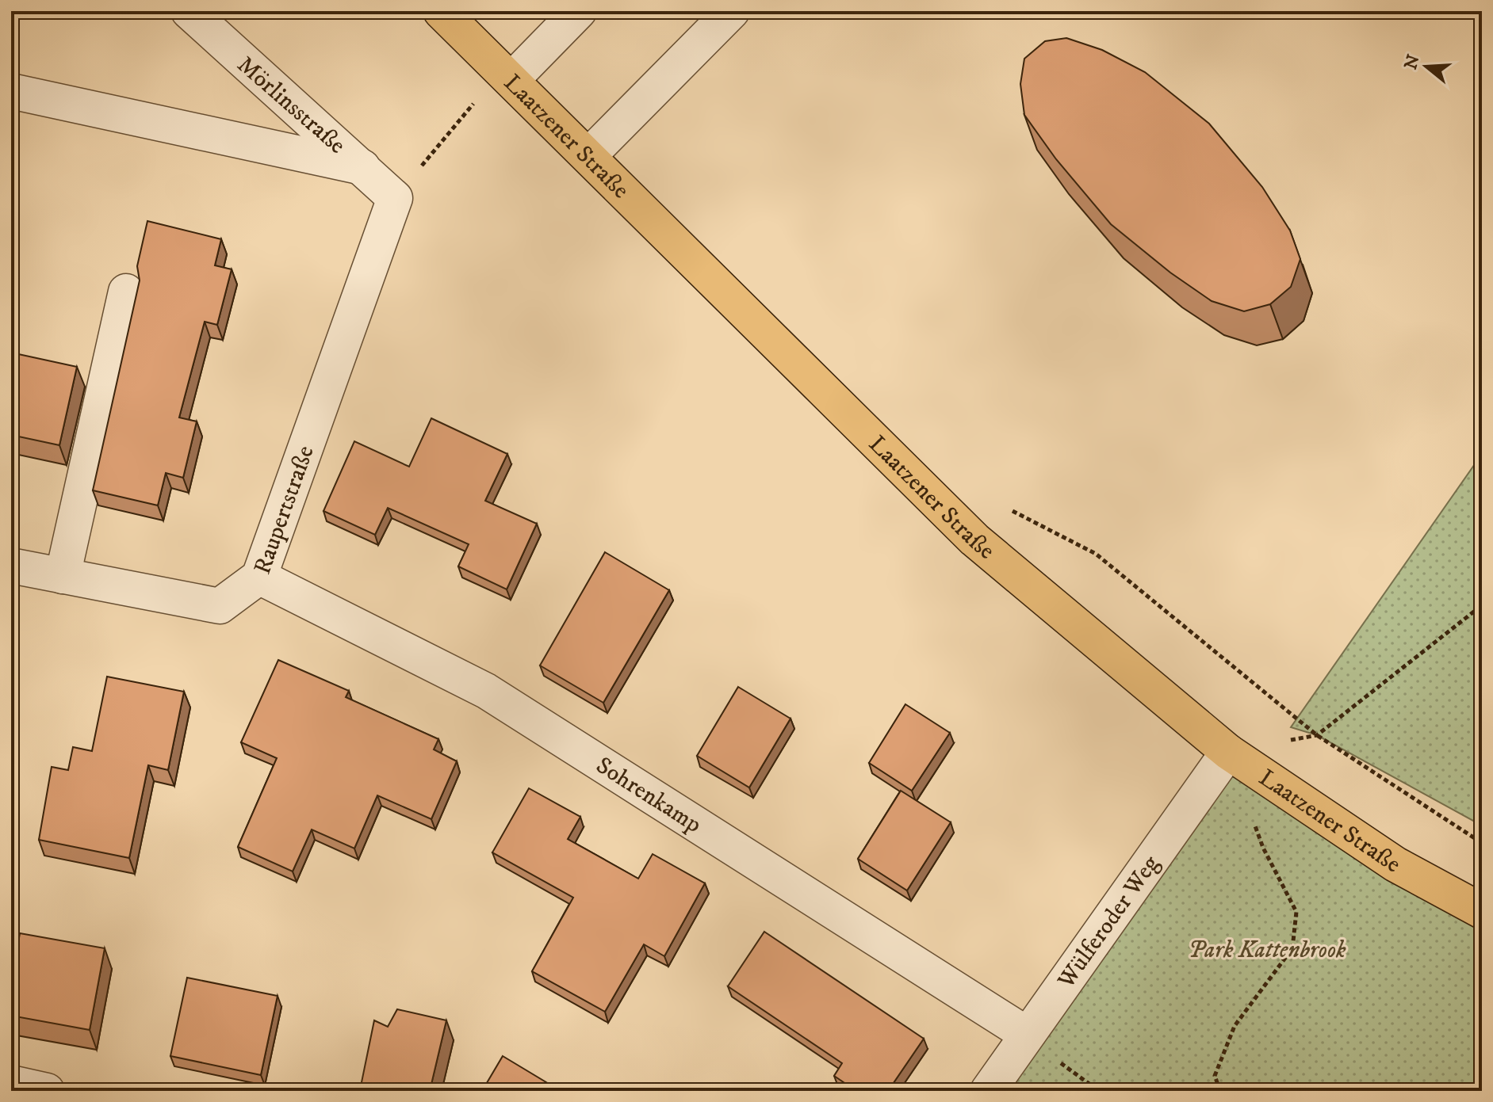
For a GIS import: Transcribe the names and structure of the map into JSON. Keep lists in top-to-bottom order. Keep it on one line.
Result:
{"streets":{"main road":["Laatzener Straße"],"street":["Mörlinsstraße","Raupertstraße","Sohrenkamp","Wülferoder Weg"]},"crossings":[["Mörlinsstraße","Raupertstraße"],["Laatzener Straße","Wülferoder Weg"],["Raupertstraße","Sohrenkamp"],["Sohrenkamp","Wülferoder Weg"]],"parks":["Park Kattenbrook"],"north":"left"}
